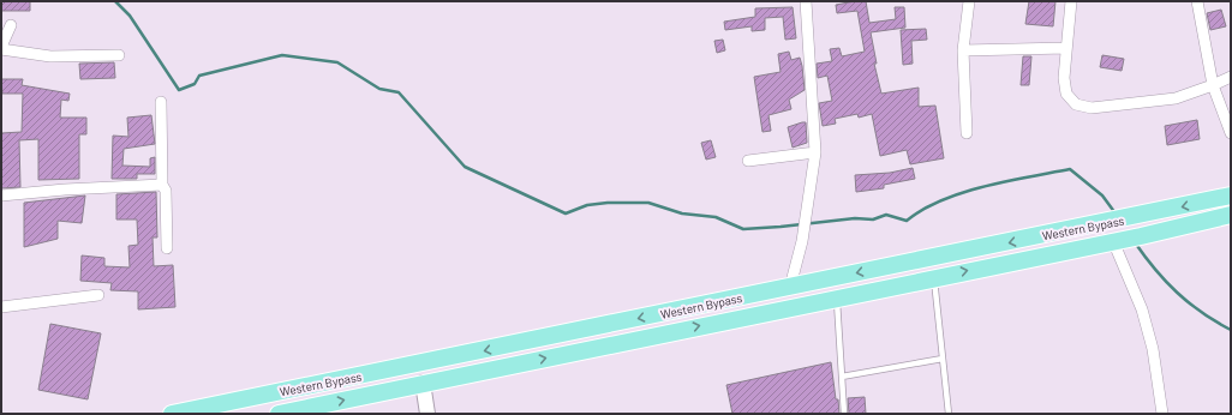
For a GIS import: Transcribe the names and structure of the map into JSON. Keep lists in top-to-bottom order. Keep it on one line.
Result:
{"streets":{"main road":["Western Bypass"]}}
